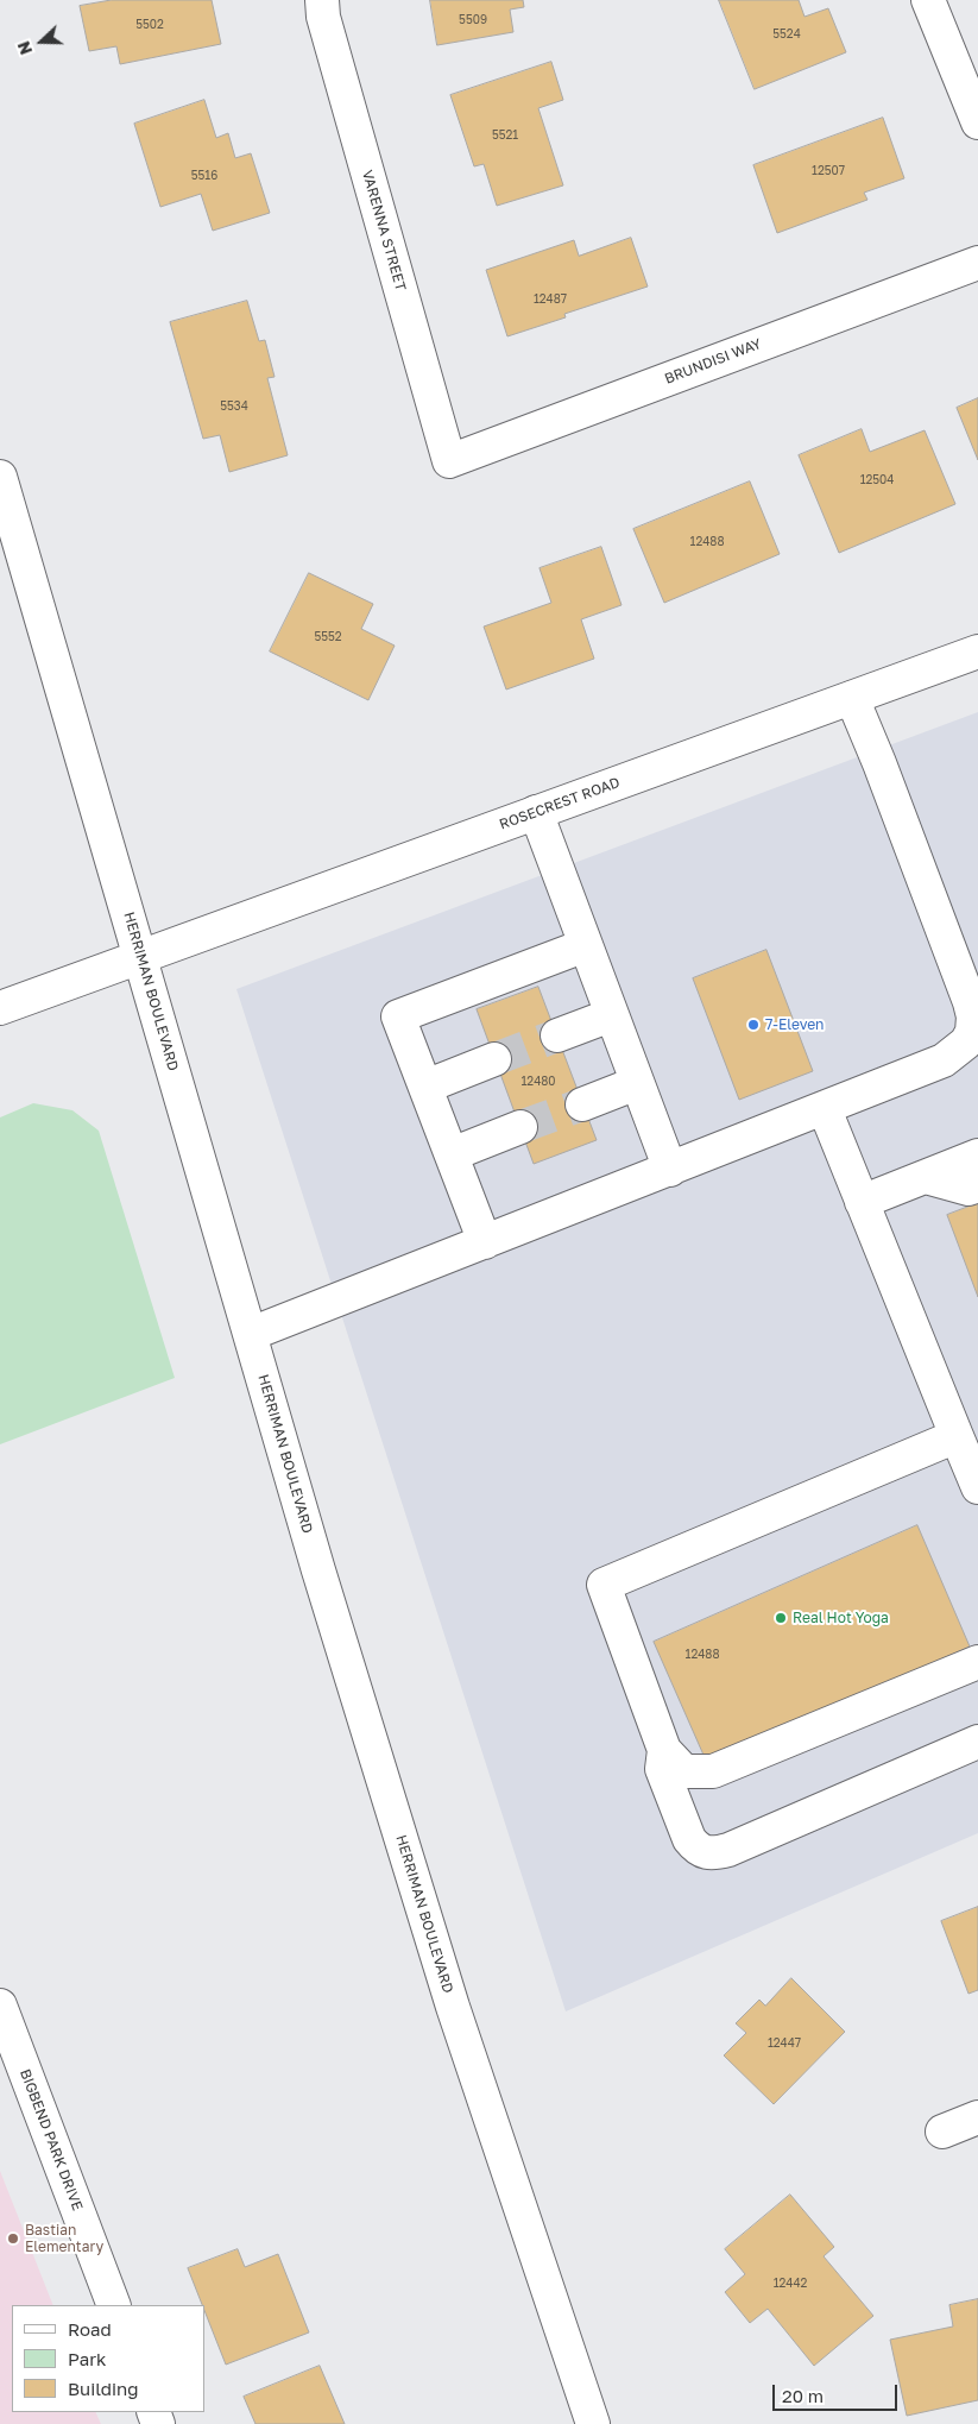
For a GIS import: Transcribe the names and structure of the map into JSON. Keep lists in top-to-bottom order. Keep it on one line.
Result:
{"streets":{"main road":["VARENNA STREET","BRUNDISI WAY","ROSECREST ROAD","HERRIMAN BOULEVARD","BIGBEND PARK DRIVE"]},"crossings":[["VARENNA STREET","BRUNDISI WAY"],["ROSECREST ROAD","HERRIMAN BOULEVARD"]],"places":["7-Eleven","Real Hot Yoga","Bastian Elementary"],"house_numbers":["5509","5502","5524","5521","12507","5516","12487","5534","12504","12488","5552","12480","12488","12447","12442"],"legend":["Road","Park","Building"],"scale_bar":"20 m","north":"left"}
